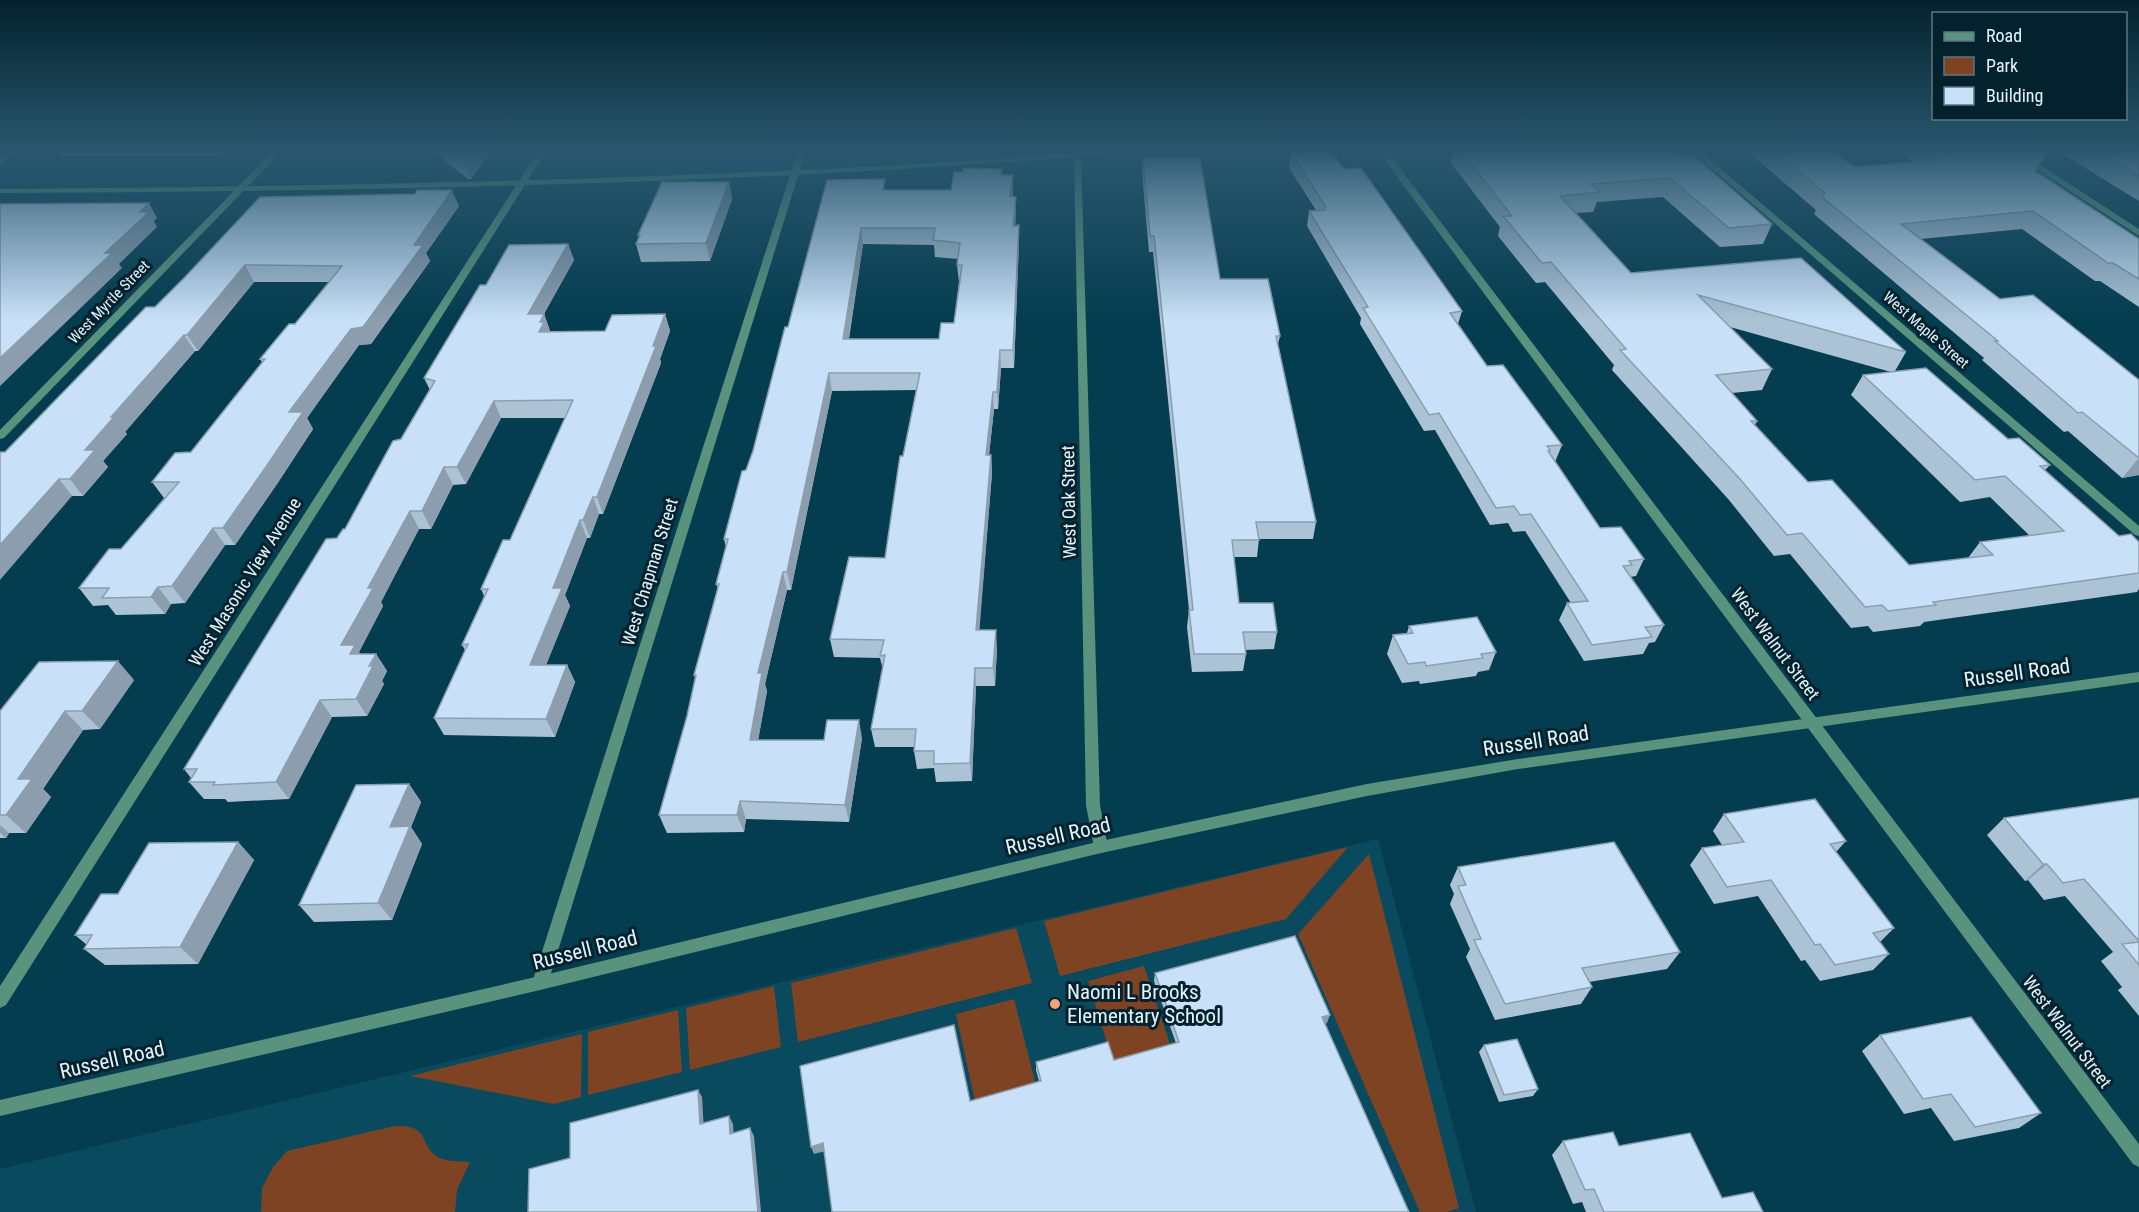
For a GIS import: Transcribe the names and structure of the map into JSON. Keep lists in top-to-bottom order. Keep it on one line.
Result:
{"streets":{"street":["West Myrtle Street","West Maple Street","West Oak Street","West Chapman Street","West Masonic View Avenue","West Walnut Street","Russell Road"]},"crossings":[["West Oak Street","Russell Road"],["West Chapman Street","Russell Road"],["West Walnut Street","Russell Road"]],"places":["Naomi L Brooks Elementary School"],"legend":["Road","Park","Building"]}
